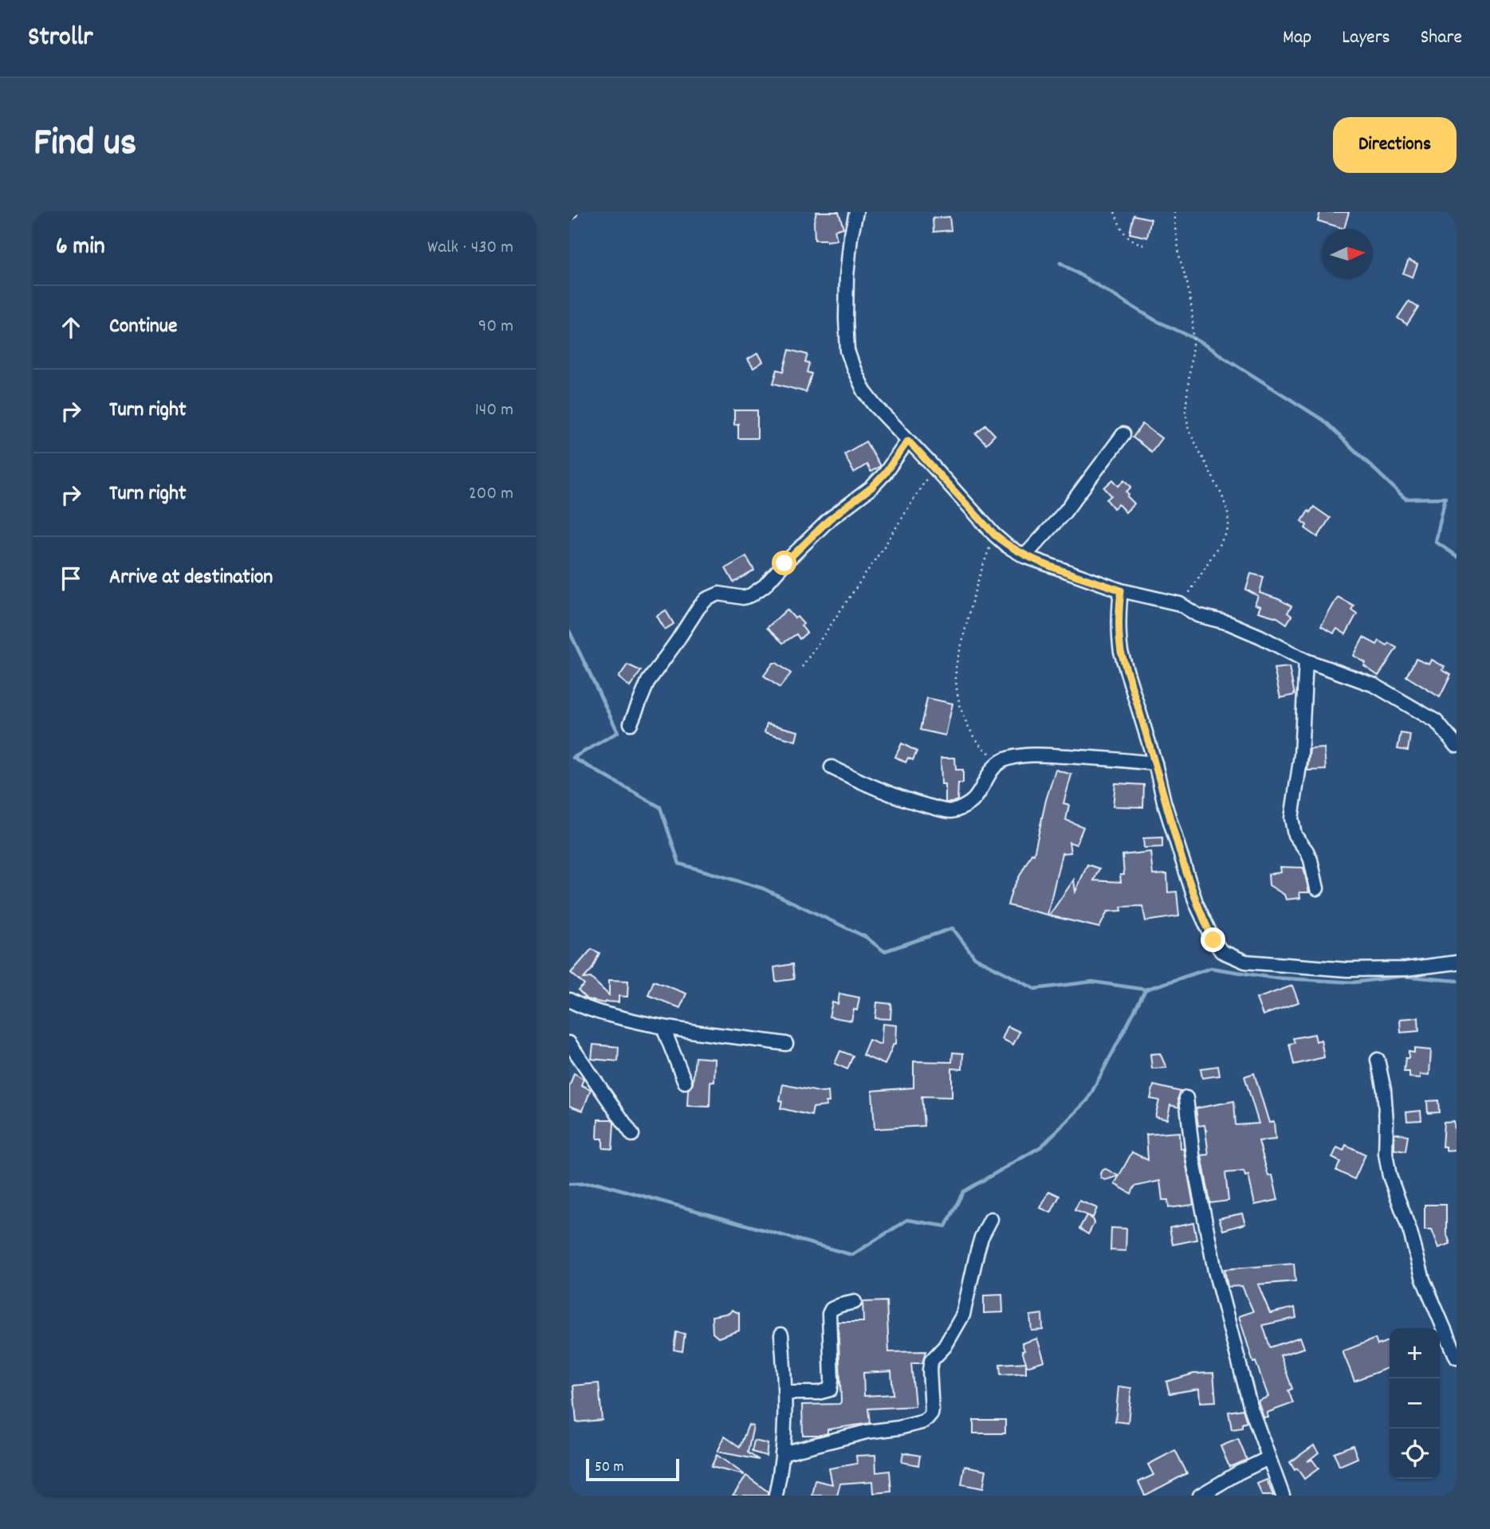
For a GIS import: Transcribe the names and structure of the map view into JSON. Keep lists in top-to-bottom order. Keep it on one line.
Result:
{"scale_bar":"50 m","north":"right","page":{"header":"Strollr","nav":["Map","Layers","Share"],"title":"Find us","buttons":"Directions","heading":["6 min","Walk · 430 m"],"list":[["Continue","90 m"],["Turn right","140 m"],["Turn right","200 m"],"Arrive at destination"],"map_buttons":["+","−"],"scale":"50 m"}}
